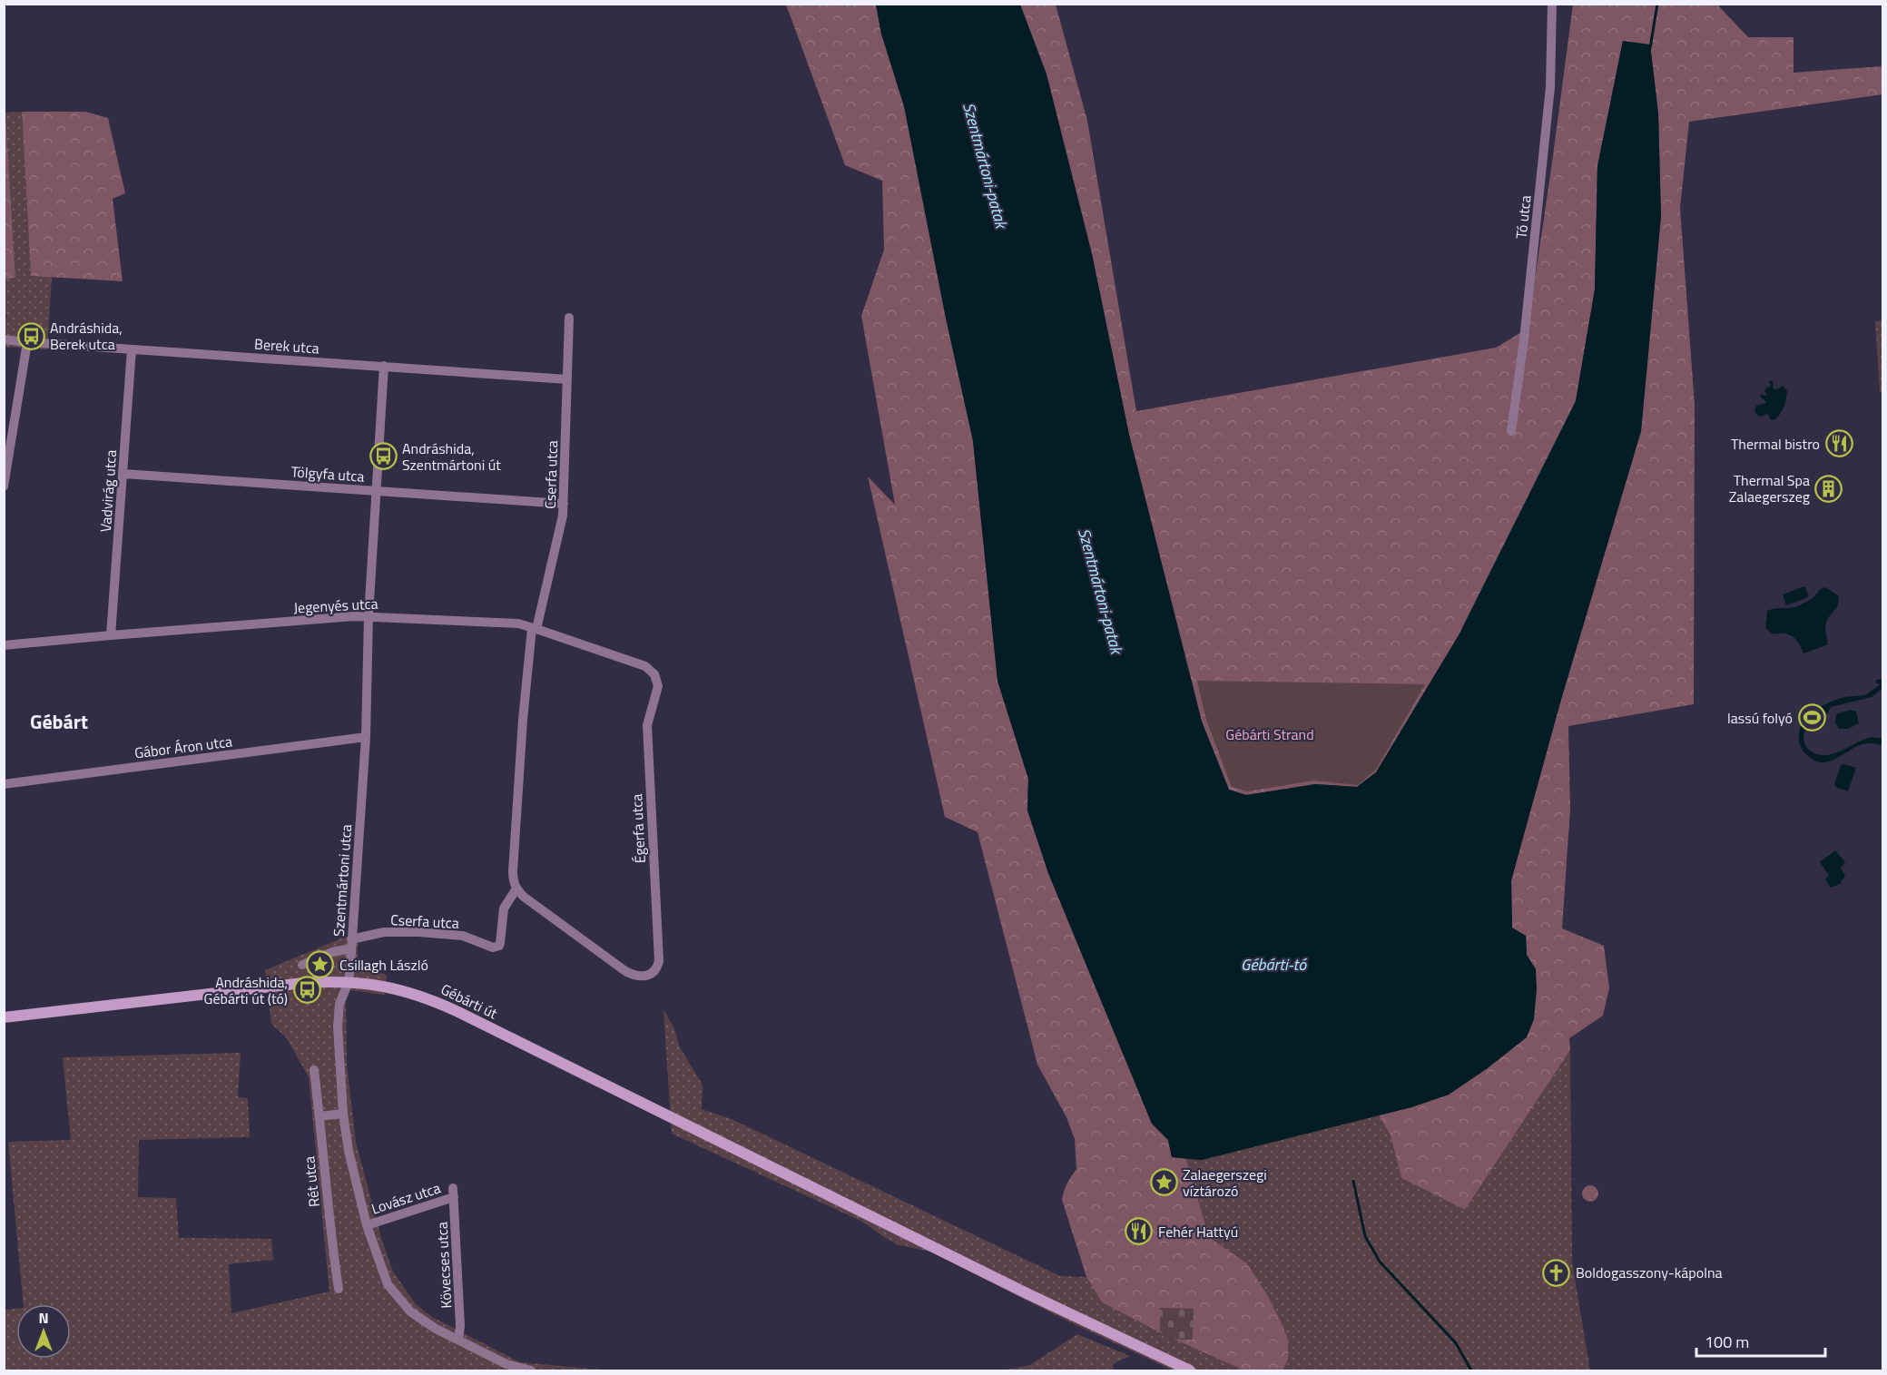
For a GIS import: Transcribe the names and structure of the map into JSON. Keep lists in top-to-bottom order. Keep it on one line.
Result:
{"streets":{"main road":["Gébárti út"],"street":["Tó utca","Berek utca","Tölgyfa utca","Cserfa utca","Vadvirág utca","Jegenyés utca","Gábor Áron utca","Égerfa utca","Szentmártoni utca","Rét utca","Lovász utca","Kövecses utca"]},"crossings":[["Berek utca","Cserfa utca"],["Berek utca","Vadvirág utca"],["Berek utca","Szentmártoni utca"],["Tölgyfa utca","Cserfa utca"],["Tölgyfa utca","Vadvirág utca"],["Tölgyfa utca","Szentmártoni utca"],["Cserfa utca","Jegenyés utca"],["Cserfa utca","Égerfa utca"],["Cserfa utca","Szentmártoni utca"],["Vadvirág utca","Jegenyés utca"],["Jegenyés utca","Égerfa utca"],["Jegenyés utca","Szentmártoni utca"],["Gábor Áron utca","Szentmártoni utca"],["Szentmártoni utca","Gébárti út"],["Szentmártoni utca","Lovász utca"],["Szentmártoni utca","Kövecses utca"],["Lovász utca","Kövecses utca"]],"districts":["Gébárt"],"water":["Szentmártoni-patak","Gébárti-tó"],"parks":["Gébárti Strand"],"places":{"bus stop":["Andráshida, Berek utca","Andráshida, Szentmártoni út","Andráshida, Gébárti út (tó)"],"restaurant":["Thermal bistro","Fehér Hattyú"],"building":["Thermal Spa Zalaegerszeg"],"sports":["lassú folyó"],"place":["Csillagh László","Zalaegerszegi víztározó"],"church":["Boldogasszony-kápolna"]},"scale_bar":"100 m","north":"top"}
